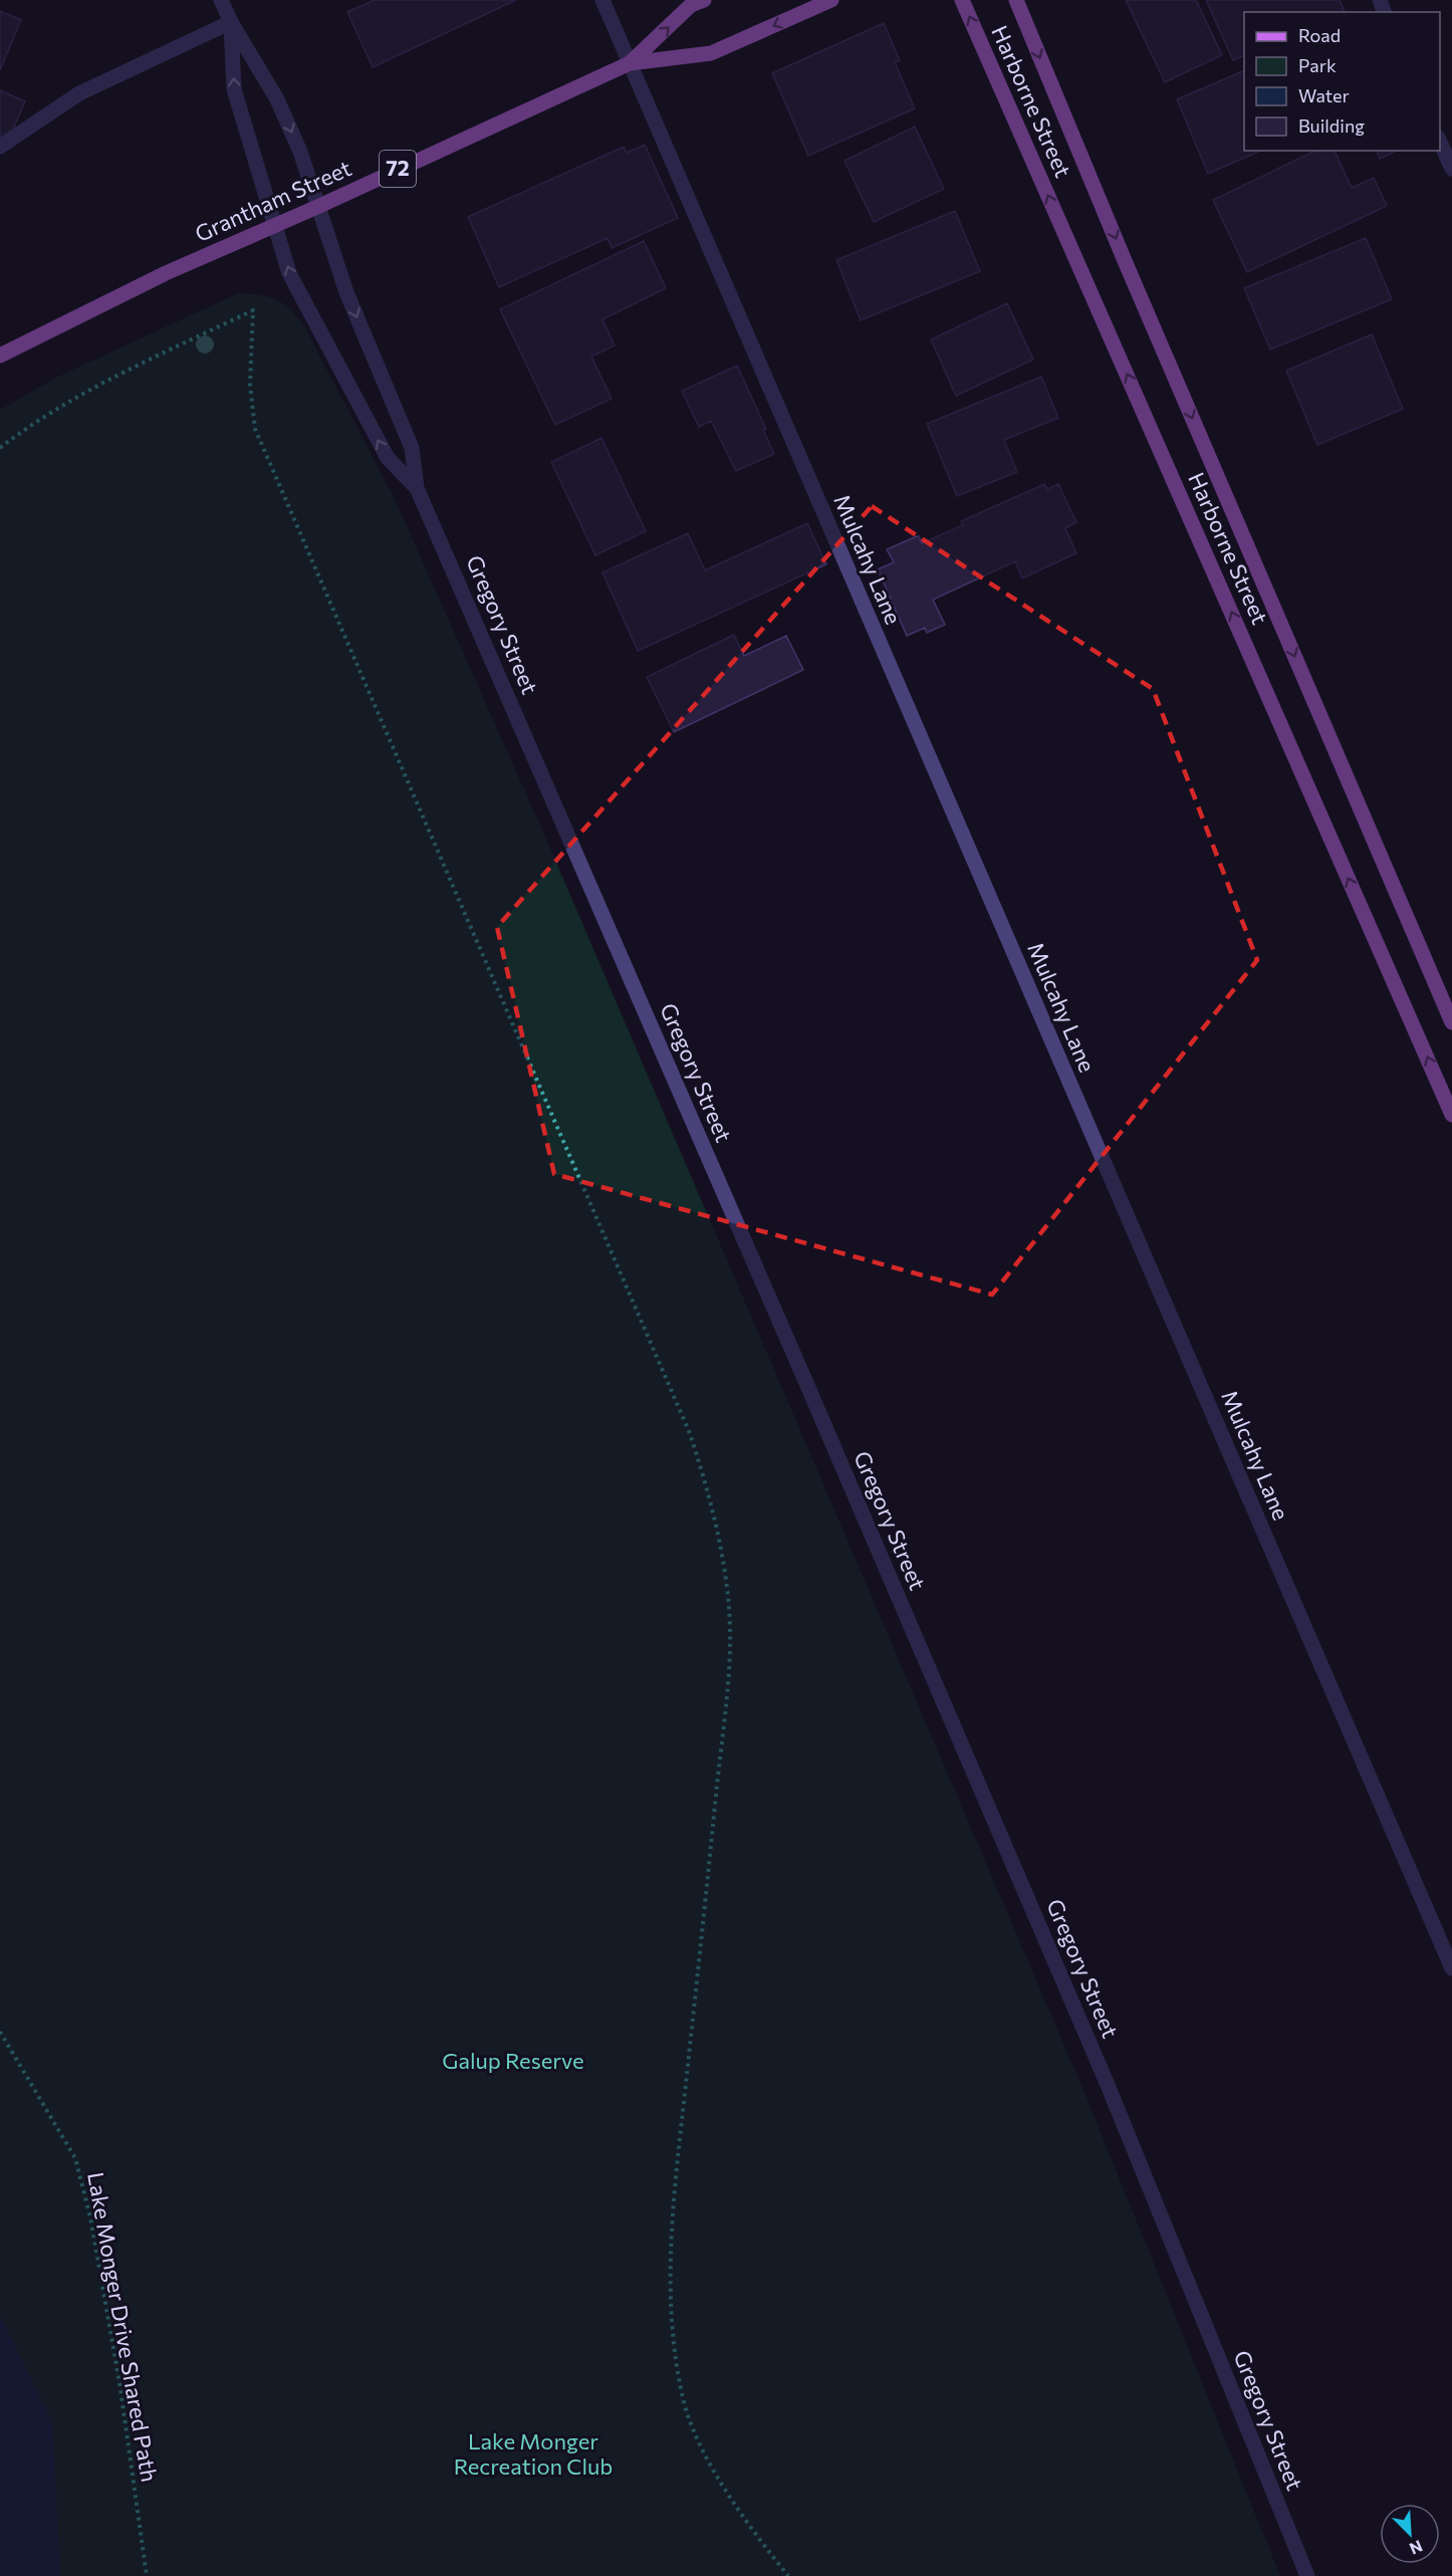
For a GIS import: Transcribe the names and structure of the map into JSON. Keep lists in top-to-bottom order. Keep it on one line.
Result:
{"streets":{"main road":["Harborne Street","72","Grantham Street"],"street":["Mulcahy Lane","Gregory Street"],"path":["Lake Monger Drive Shared Path"]},"crossings":[["Grantham Street","Mulcahy Lane"],["Grantham Street","Gregory Street"]],"parks":["Galup Reserve","Lake Monger Recreation Club"],"legend":["Road","Park","Water","Building"],"north":"bottom right"}
